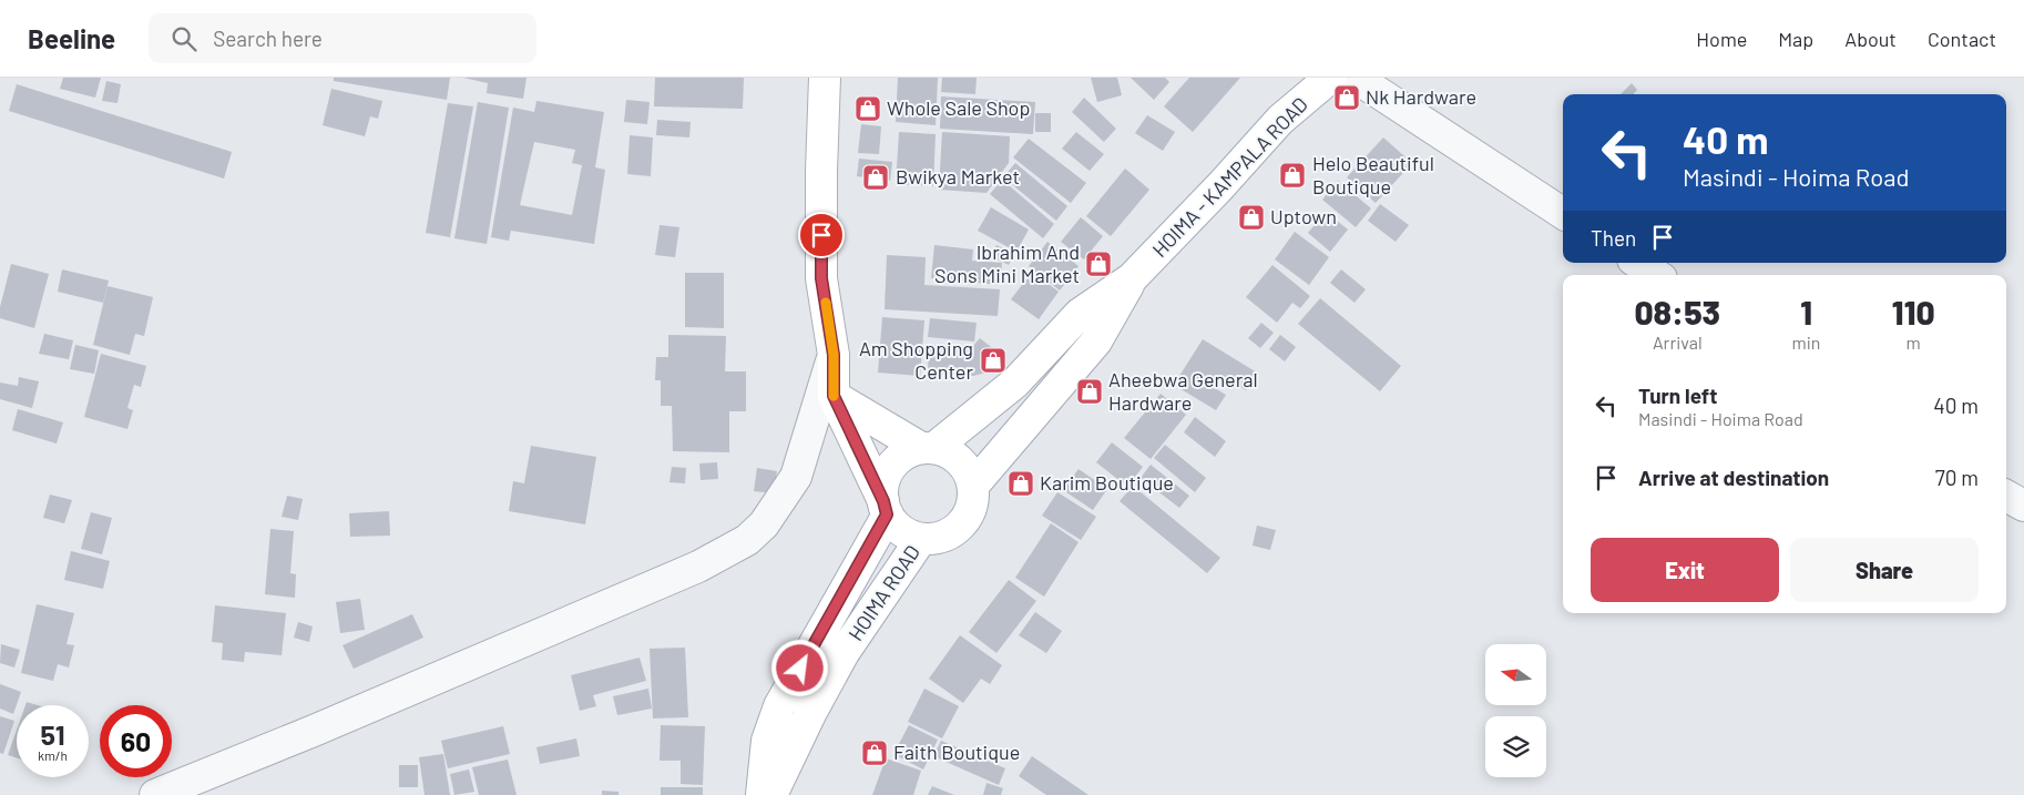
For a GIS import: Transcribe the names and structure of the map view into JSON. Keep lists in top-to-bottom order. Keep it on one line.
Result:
{"streets":{"main road":["HOIMA - KAMPALA ROAD","HOIMA ROAD"]},"crossings":[["HOIMA - KAMPALA ROAD","HOIMA ROAD"]],"places":{"shop":["Nk Hardware","Whole Sale Shop","Helo Beautiful Boutique","Bwikya Market","Uptown","Ibrahim And Sons Mini Market","Am Shopping Center","Aheebwa General Hardware","Karim Boutique","Faith Boutique"]},"north":"left","page":{"header":"Beeline","search":"Search here","nav":["Home","Map","About","Contact"],"turn":["40 m","Masindi - Hoima Road"],"then":"Then","eta":["08:53","Arrival","1","min","110","m"],"list":[{"name":"Turn left","note":"Masindi - Hoima Road","value":"40 m"},{"name":"Arrive at destination","value":"70 m"}],"buttons":["Exit","Share"],"speed":"51 km/h","limit":"60"}}
